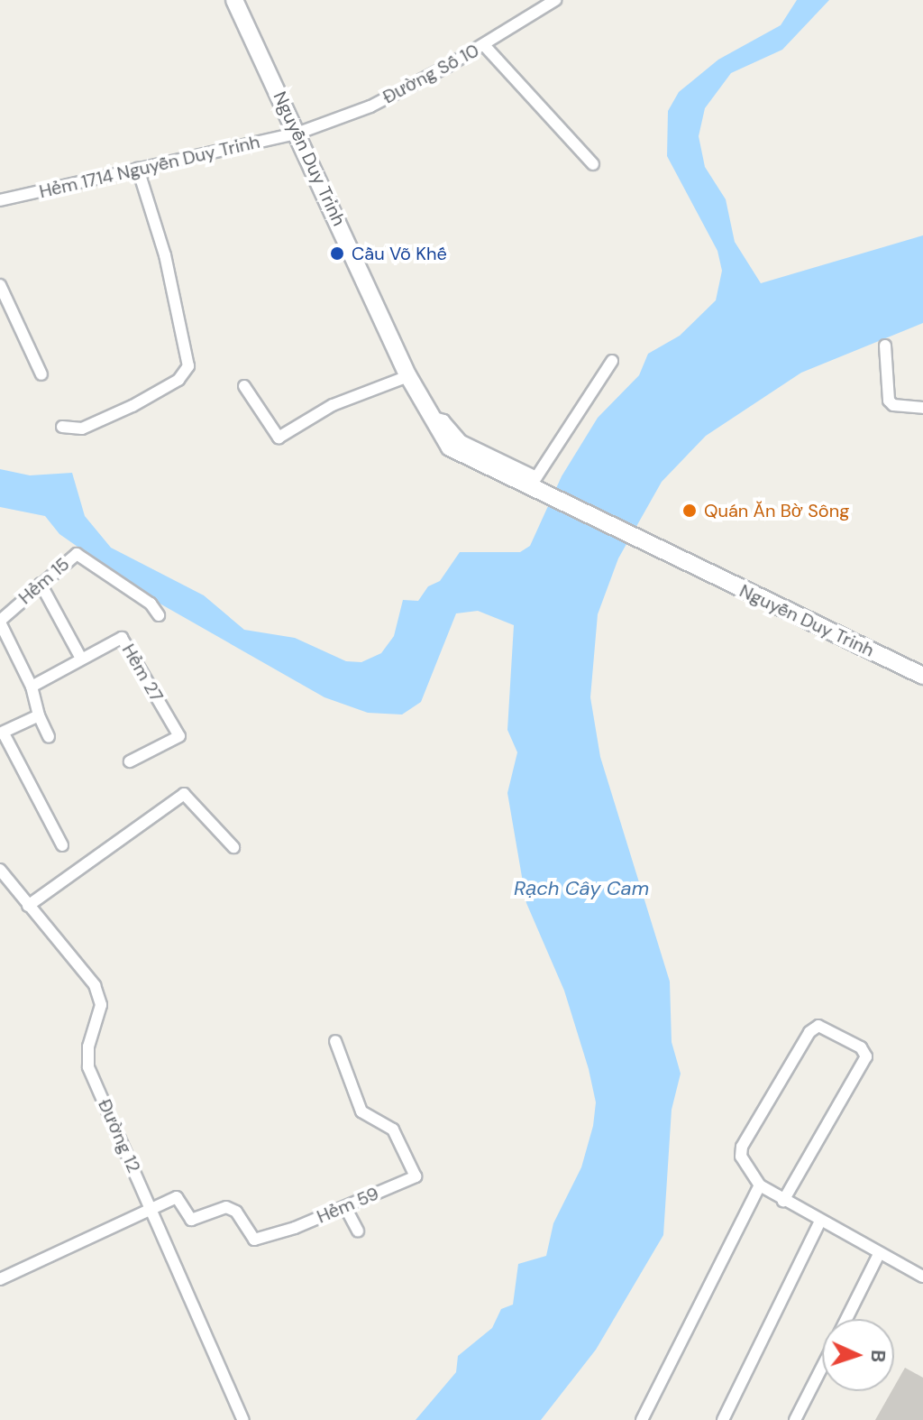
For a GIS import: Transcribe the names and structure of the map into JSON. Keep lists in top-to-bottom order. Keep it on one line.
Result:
{"streets":{"main road":["Nguyễn Duy Trinh"],"street":["Đường Số 10","Hẻm 1714 Nguyễn Duy Trinh","Hẻm 15","Hẻm 27","Đường 12","Hẻm 59"]},"crossings":[["Đường Số 10","Nguyễn Duy Trinh"],["Đường Số 10","Hẻm 1714 Nguyễn Duy Trinh"],["Nguyễn Duy Trinh","Hẻm 1714 Nguyễn Duy Trinh"],["Đường 12","Hẻm 59"]],"water":["Rạch Cây Cam"],"places":["Cầu Võ Khế","Quán Ăn Bờ Sông"],"north":"right"}
